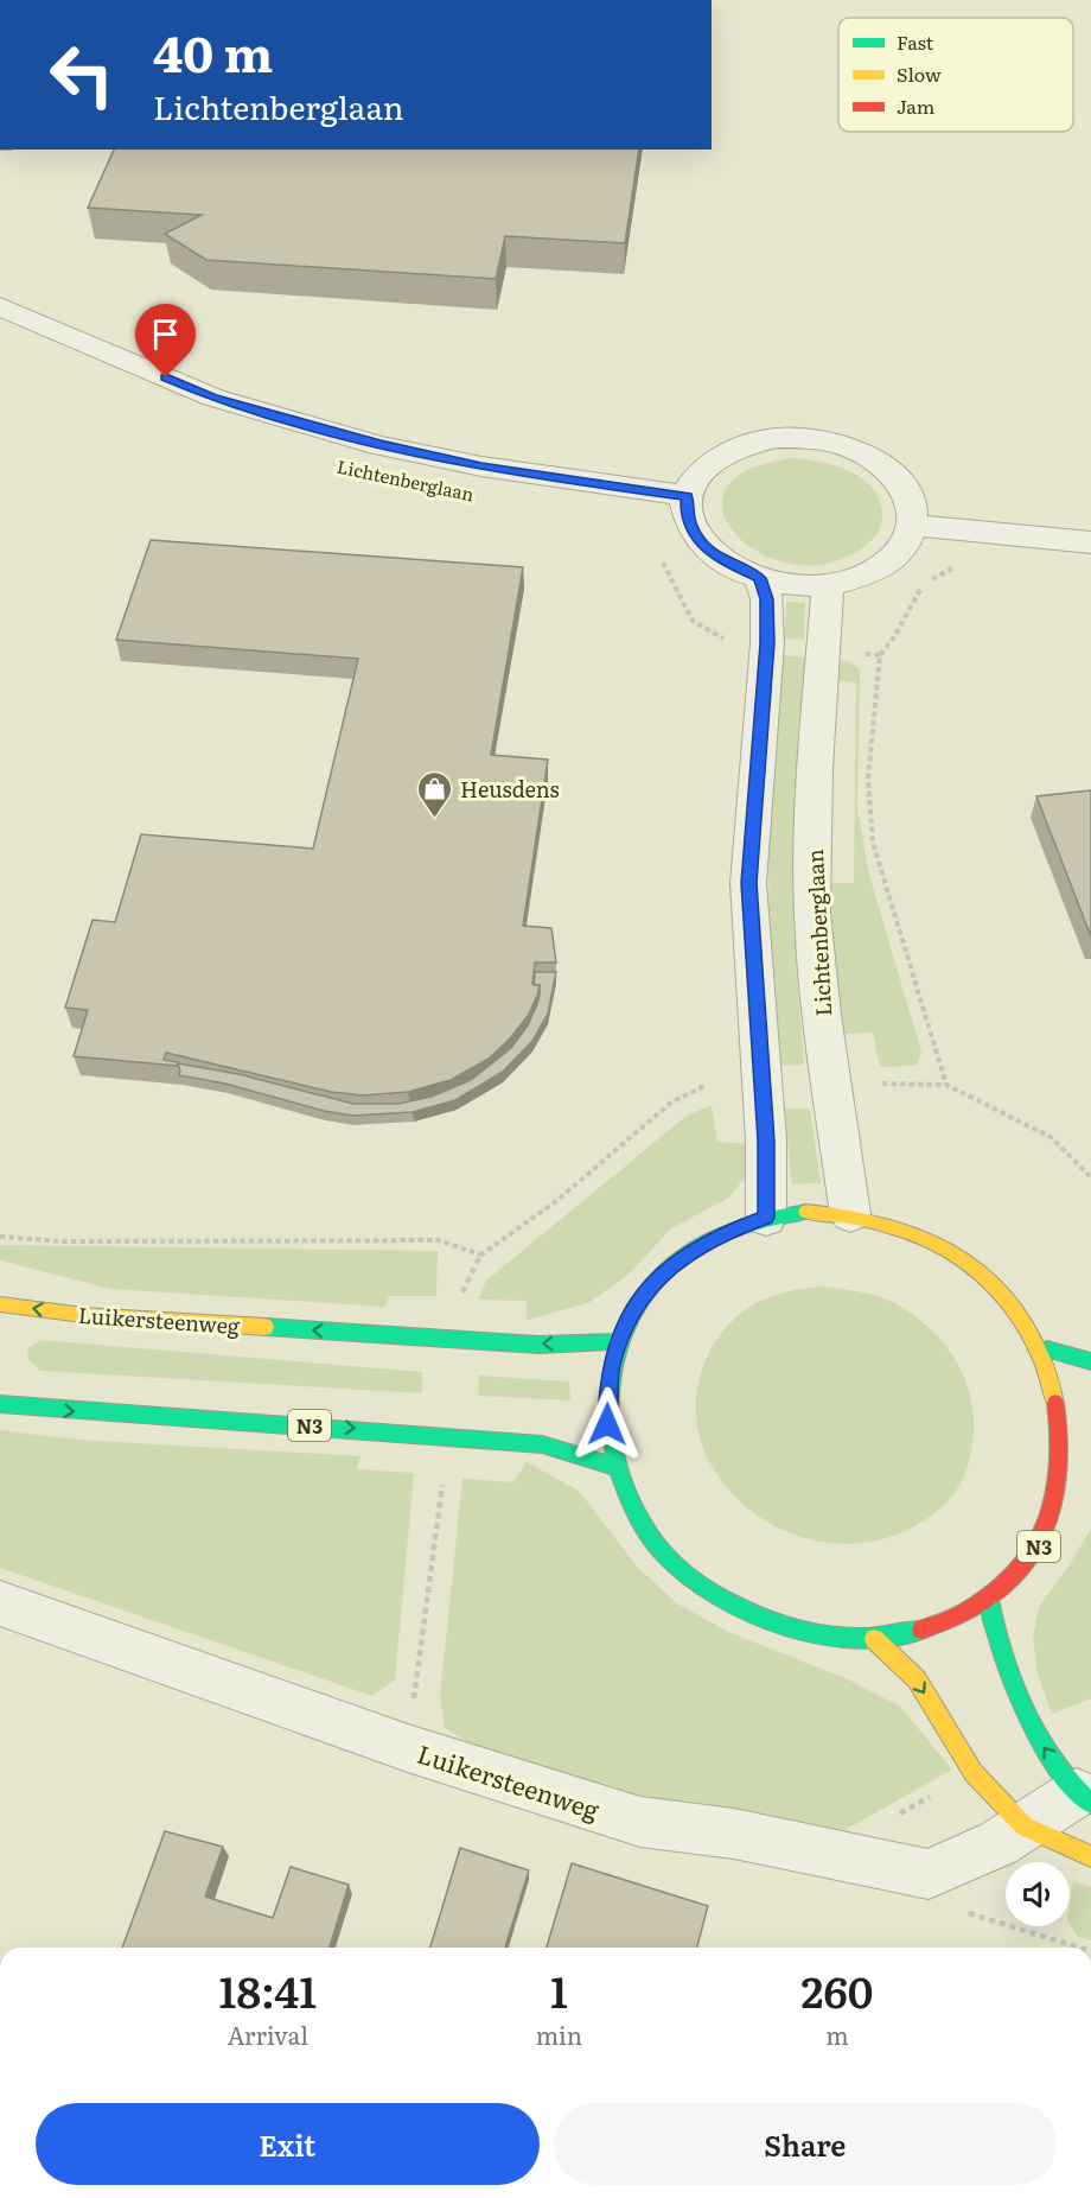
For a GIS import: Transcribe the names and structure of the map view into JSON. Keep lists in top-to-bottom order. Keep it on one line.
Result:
{"streets":{"main road":["Luikersteenweg","N3"],"street":["Lichtenberglaan"]},"crossings":[["Lichtenberglaan","N3"],["Luikersteenweg","N3"]],"places":{"shop":["Heusdens"]},"legend":["Fast","Slow","Jam"],"page":{"turn":["40 m","Lichtenberglaan"],"eta":["18:41","Arrival","1","min","260","m"],"buttons":["Exit","Share"]}}
